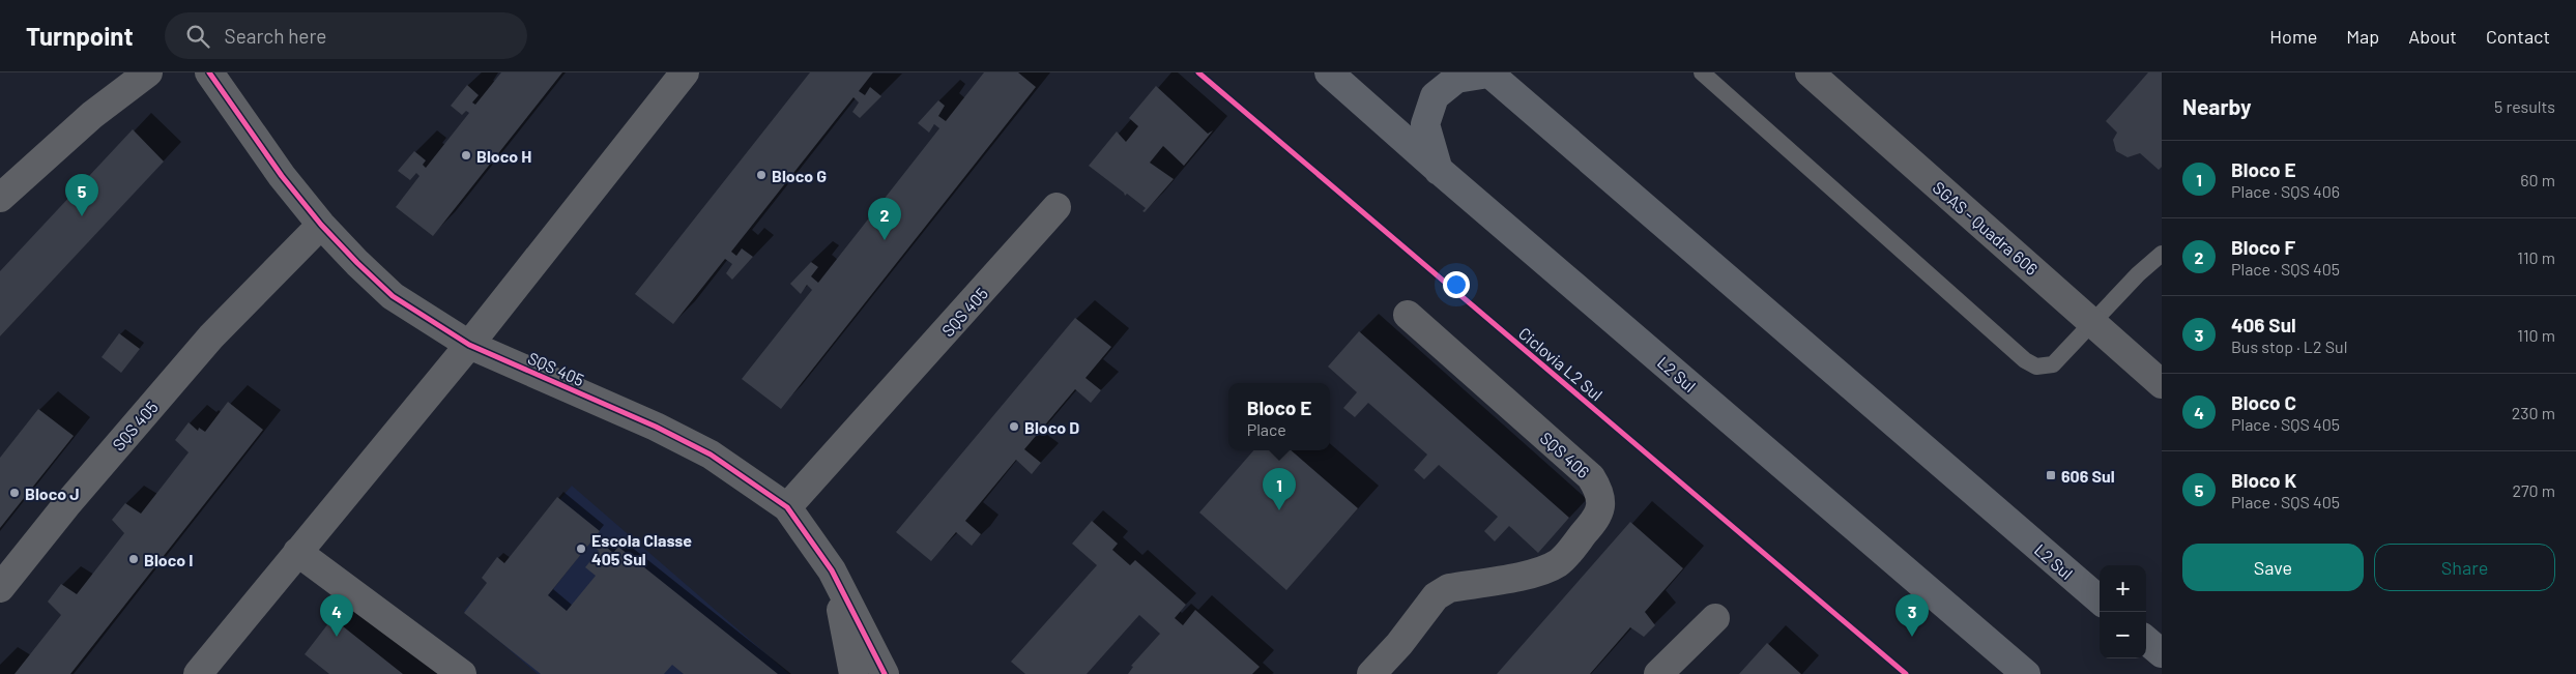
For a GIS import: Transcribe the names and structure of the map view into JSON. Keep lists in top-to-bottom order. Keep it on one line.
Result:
{"streets":{"main road":["L2 Sul"],"street":["SGAS - Quadra 606","SQS 405","SQS 406"],"cycle path":["Ciclovia L2 Sul"]},"places":{"other":["Bloco H","Bloco G","Bloco D","Bloco J","Escola Classe 405 Sul","Bloco I"],"transit":["606 Sul"]},"page":{"header":"Turnpoint","search":"Search here","nav":["Home","Map","About","Contact"],"heading":["Nearby","5 results"],"list":[{"mark":"1","name":"Bloco E","note":"Place · SQS 406","value":"60 m"},{"mark":"2","name":"Bloco F","note":"Place · SQS 405","value":"110 m"},{"mark":"3","name":"406 Sul","note":"Bus stop · L2 Sul","value":"110 m"},{"mark":"4","name":"Bloco C","note":"Place · SQS 405","value":"230 m"},{"mark":"5","name":"Bloco K","note":"Place · SQS 405","value":"270 m"}],"pins":["5","2","1","3","4"],"popup":["Bloco E","Place"],"buttons":["Save","Share"],"map_buttons":["+","−"]}}
